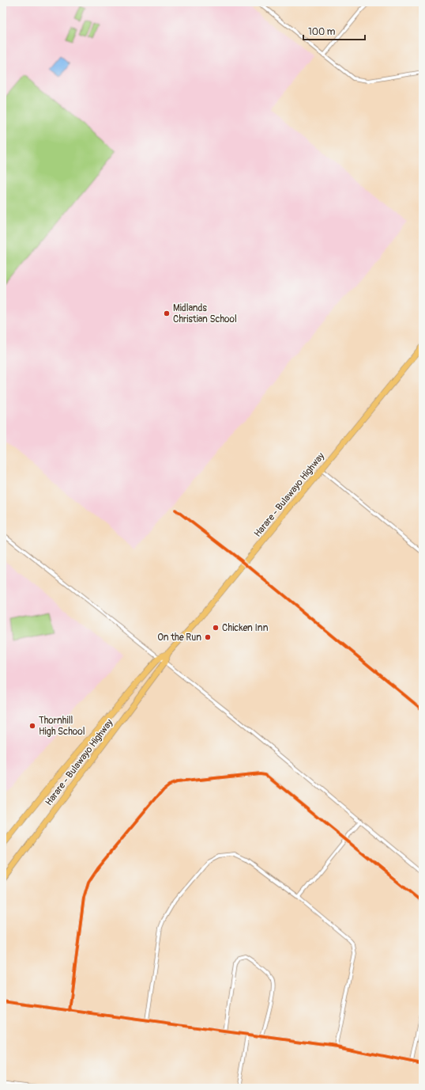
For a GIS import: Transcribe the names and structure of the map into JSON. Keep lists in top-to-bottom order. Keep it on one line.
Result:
{"streets":{"highway":["Harare - Bulawayo Highway"]},"places":["Midlands Christian School","Chicken Inn","On the Run","Thornhill High School"],"scale_bar":"100 m"}
